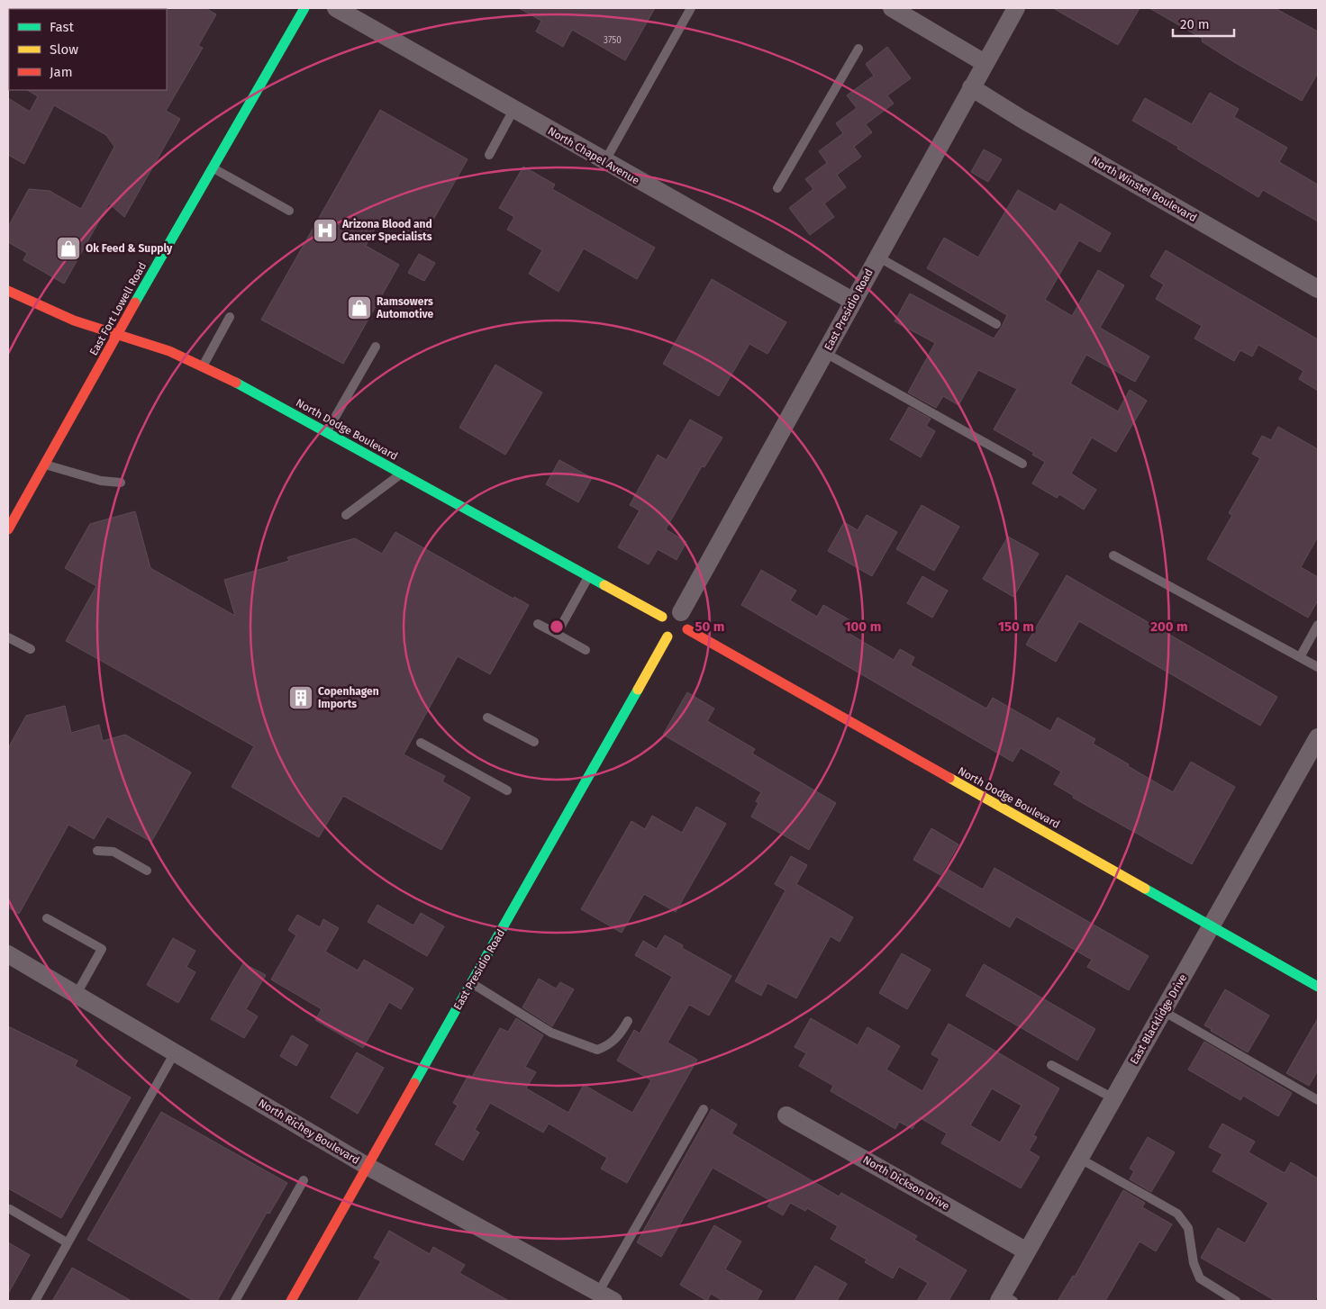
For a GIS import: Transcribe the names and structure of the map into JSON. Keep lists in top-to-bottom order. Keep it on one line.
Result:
{"streets":{"street":["North Chapel Avenue","North Winstel Boulevard","East Fort Lowell Road","East Presidio Road","North Dodge Boulevard","East Blacklidge Drive","North Richey Boulevard","North Dickson Drive"]},"crossings":[["North Chapel Avenue","East Presidio Road"],["North Winstel Boulevard","East Presidio Road"],["East Fort Lowell Road","North Dodge Boulevard"],["East Presidio Road","North Dodge Boulevard"],["East Presidio Road","North Richey Boulevard"],["North Dodge Boulevard","East Blacklidge Drive"],["East Blacklidge Drive","North Dickson Drive"]],"places":{"hospital":["Arizona Blood and Cancer Specialists"],"shop":["Ok Feed & Supply","Ramsowers Automotive"],"building":["Copenhagen Imports"]},"house_numbers":["3750"],"legend":["Fast","Slow","Jam"],"scale_bar":"20 m","rings":["50 m","100 m","150 m","200 m"]}
